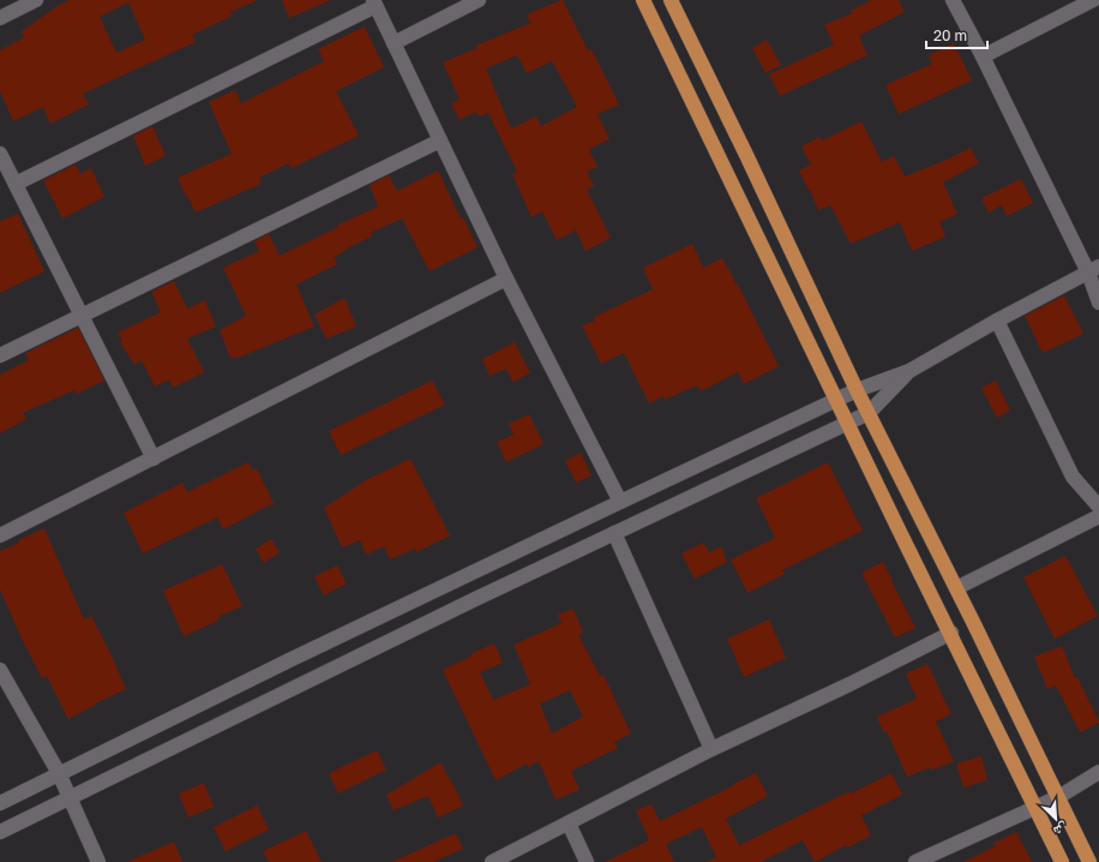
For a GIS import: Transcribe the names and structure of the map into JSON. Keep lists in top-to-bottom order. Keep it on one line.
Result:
{"scale_bar":"20 m","north":"bottom right"}
